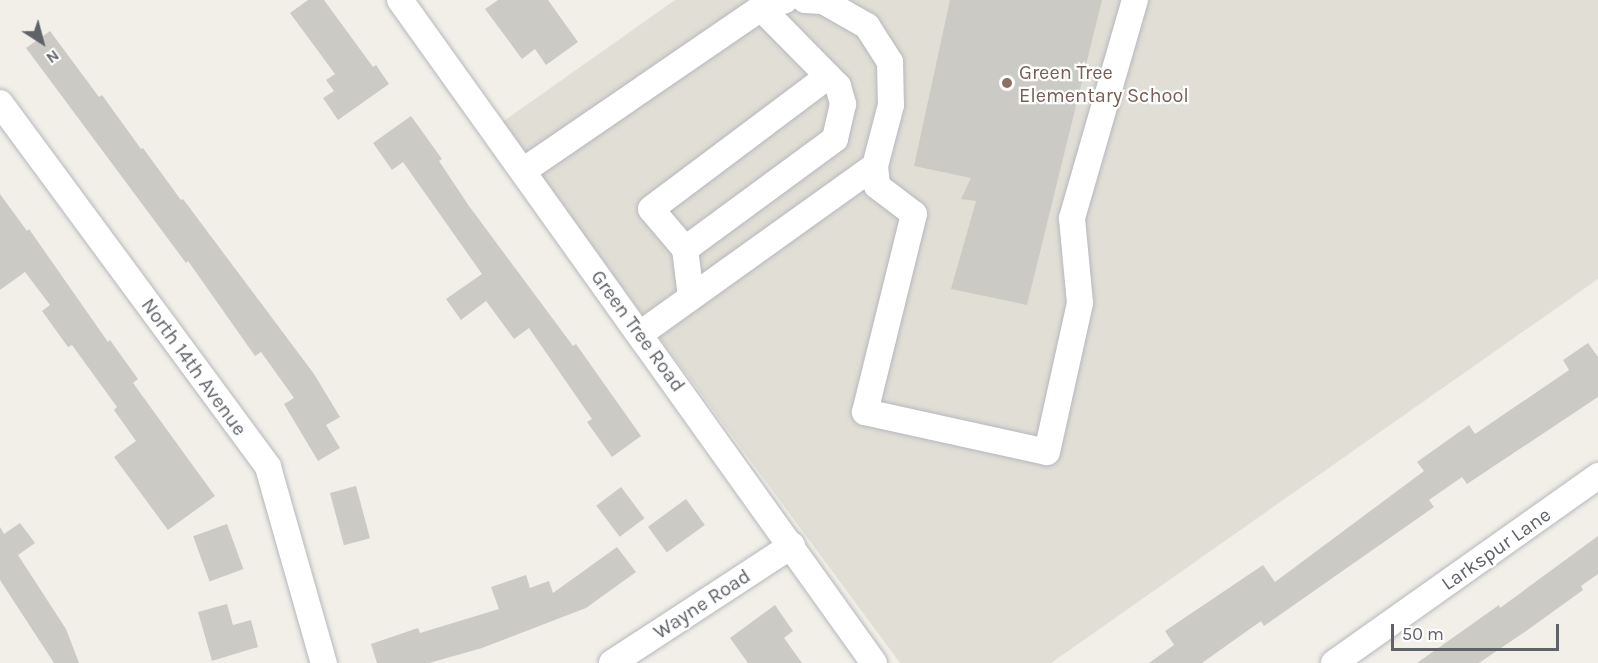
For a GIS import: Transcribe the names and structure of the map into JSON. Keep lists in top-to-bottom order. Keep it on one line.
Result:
{"streets":{"street":["Green Tree Road","North 14th Avenue","Larkspur Lane","Wayne Road"]},"crossings":[["Green Tree Road","Wayne Road"]],"places":["Green Tree Elementary School"],"scale_bar":"50 m","north":"bottom right"}
